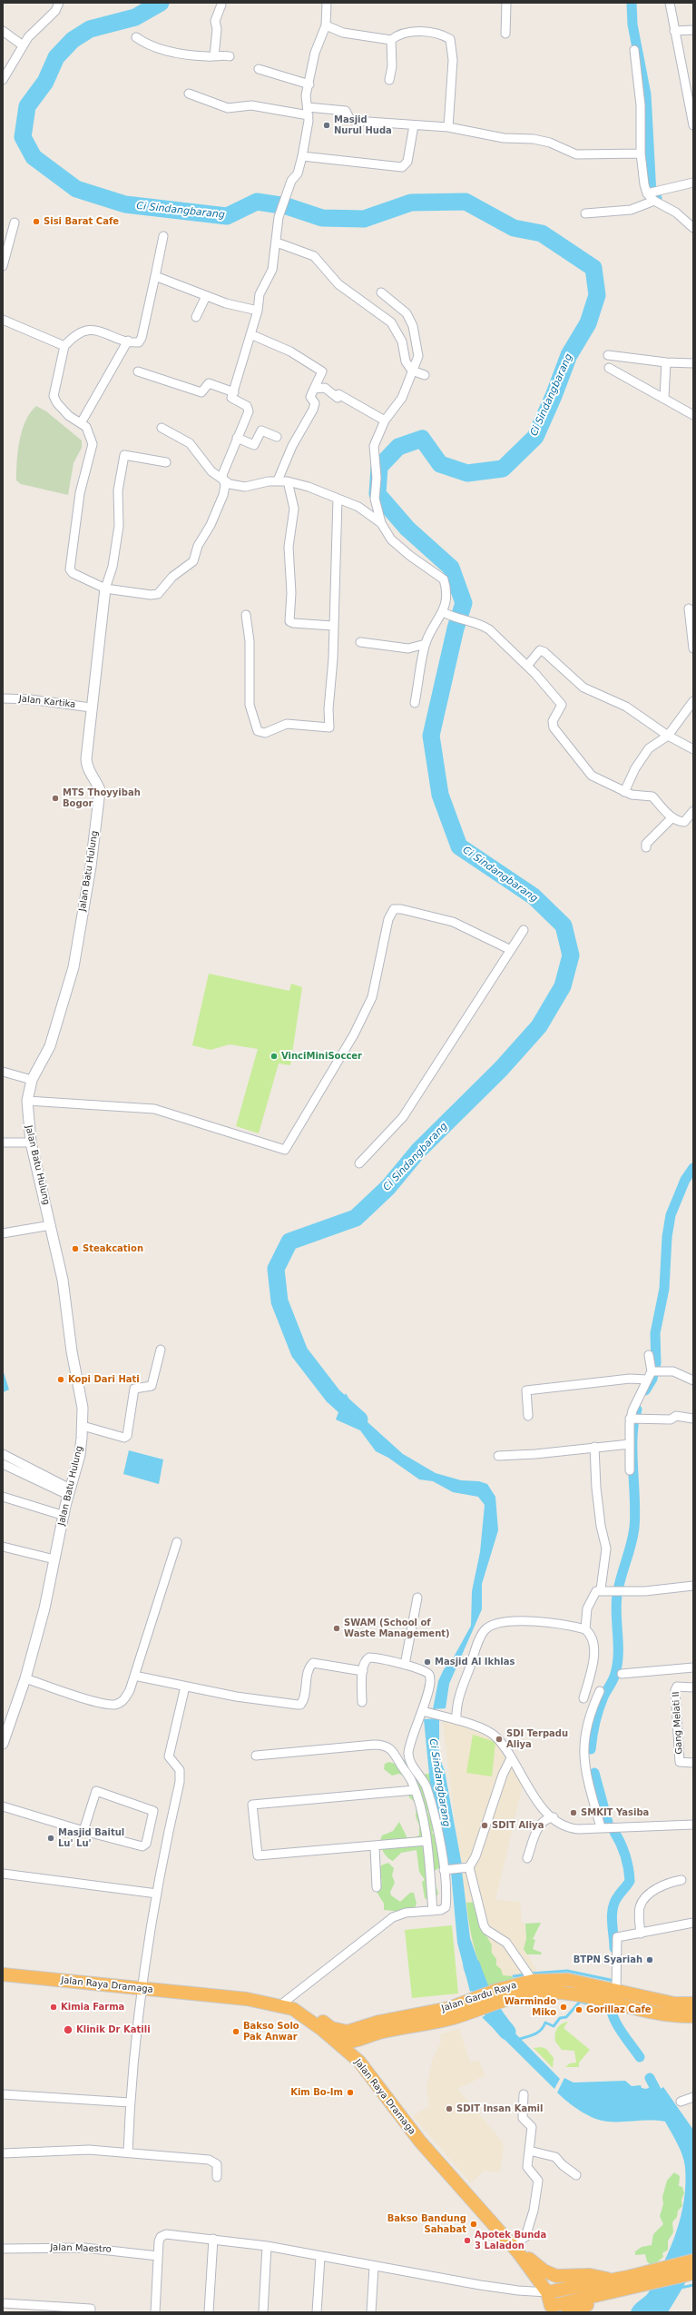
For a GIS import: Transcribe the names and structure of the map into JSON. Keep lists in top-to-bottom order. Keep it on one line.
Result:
{"streets":{"highway":["Jalan Raya Dramaga","Jalan Gardu Raya"],"street":["Jalan Kartika","Jalan Batu Hulung","Gang Melati II","Jalan Maestro"]},"crossings":[["Jalan Kartika","Jalan Batu Hulung"],["Jalan Raya Dramaga","Jalan Gardu Raya"]],"water":["Ci Sindangbarang"],"places":["Masjid Nurul Huda","Sisi Barat Cafe","MTS Thoyyibah Bogor","VinciMiniSoccer","Steakcation","Kopi Dari Hati","SWAM (School of Waste Management)","Masjid Al Ikhlas","SDI Terpadu Aliya","SMKIT Yasiba","SDIT Aliya","Masjid Baitul Lu' Lu'","BTPN Syariah","Kimia Farma","Warmindo Miko","Gorillaz Cafe","Klinik Dr Katili","Bakso Solo Pak Anwar","Kim Bo-Im","SDIT Insan Kamil","Bakso Bandung Sahabat","Apotek Bunda 3 Laladon"]}
